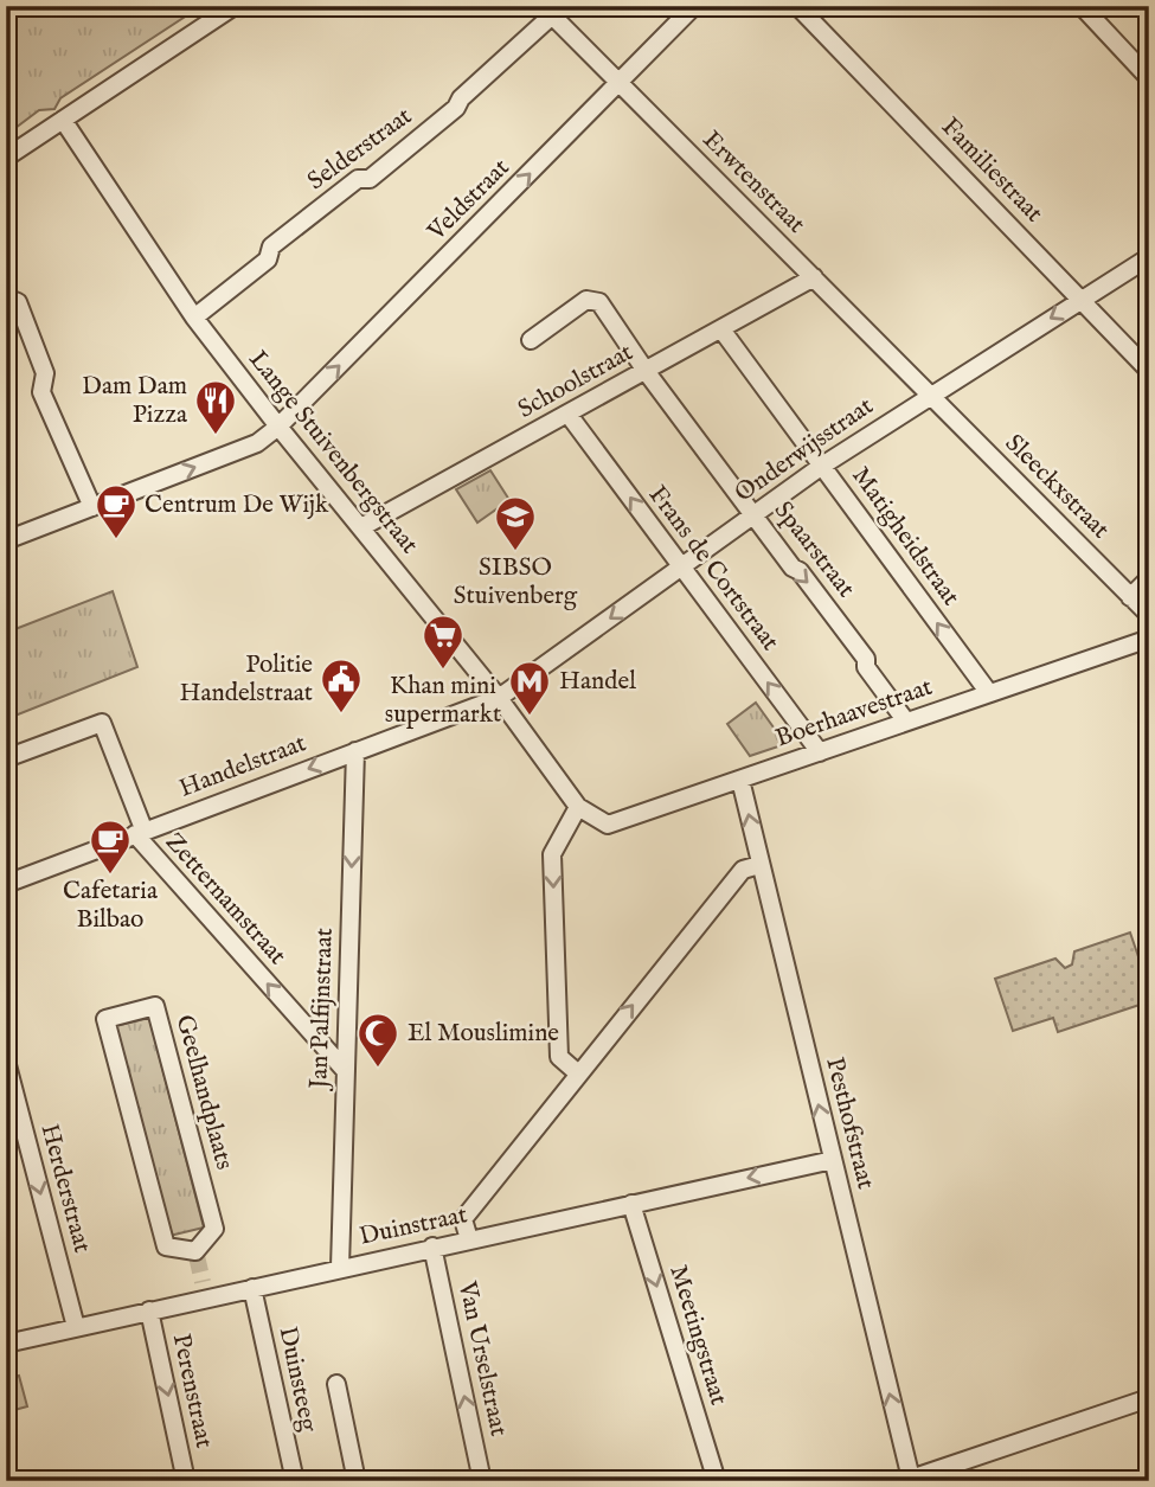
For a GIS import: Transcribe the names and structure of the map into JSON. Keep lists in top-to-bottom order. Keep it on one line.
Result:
{"streets":{"street":["Selderstraat","Familiestraat","Erwtenstraat","Veldstraat","Schoolstraat","Onderwijsstraat","Lange Stuivenbergstraat","Sleeckxstraat","Matigheidstraat","Spaarstraat","Frans de Cortstraat","Boerhaavestraat","Handelstraat","Zetternamstraat","Jan Palfijnstraat","Geelhandplaats","Pesthofstraat","Herderstraat","Duinstraat","Meetingstraat","Van Urselstraat","Duinsteeg","Perenstraat"]},"crossings":[["Selderstraat","Erwtenstraat"],["Selderstraat","Lange Stuivenbergstraat"],["Familiestraat","Onderwijsstraat"],["Erwtenstraat","Veldstraat"],["Erwtenstraat","Schoolstraat"],["Erwtenstraat","Onderwijsstraat"],["Erwtenstraat","Sleeckxstraat"],["Veldstraat","Lange Stuivenbergstraat"],["Schoolstraat","Lange Stuivenbergstraat"],["Schoolstraat","Matigheidstraat"],["Schoolstraat","Spaarstraat"],["Schoolstraat","Frans de Cortstraat"],["Onderwijsstraat","Lange Stuivenbergstraat"],["Onderwijsstraat","Sleeckxstraat"],["Onderwijsstraat","Matigheidstraat"],["Onderwijsstraat","Spaarstraat"],["Onderwijsstraat","Frans de Cortstraat"],["Onderwijsstraat","Handelstraat"],["Lange Stuivenbergstraat","Boerhaavestraat"],["Lange Stuivenbergstraat","Handelstraat"],["Matigheidstraat","Boerhaavestraat"],["Spaarstraat","Boerhaavestraat"],["Frans de Cortstraat","Boerhaavestraat"],["Boerhaavestraat","Pesthofstraat"],["Handelstraat","Zetternamstraat"],["Handelstraat","Jan Palfijnstraat"],["Zetternamstraat","Jan Palfijnstraat"],["Jan Palfijnstraat","Duinstraat"],["Pesthofstraat","Duinstraat"],["Herderstraat","Duinstraat"],["Duinstraat","Meetingstraat"],["Duinstraat","Van Urselstraat"],["Duinstraat","Duinsteeg"],["Duinstraat","Perenstraat"]],"one_way":["Veldstraat","Onderwijsstraat","Matigheidstraat","Spaarstraat","Frans de Cortstraat","Handelstraat","Zetternamstraat","Jan Palfijnstraat","Pesthofstraat","Herderstraat","Meetingstraat","Perenstraat"],"places":{"restaurant":["Dam Dam Pizza"],"cafe":["Centrum De Wijk","Cafetaria Bilbao"],"school or university":["SIBSO Stuivenberg"],"supermarket":["Khan mini supermarkt"],"public building":["Politie Handelstraat"],"metro station":["Handel"],"mosque":["El Mouslimine"]}}
